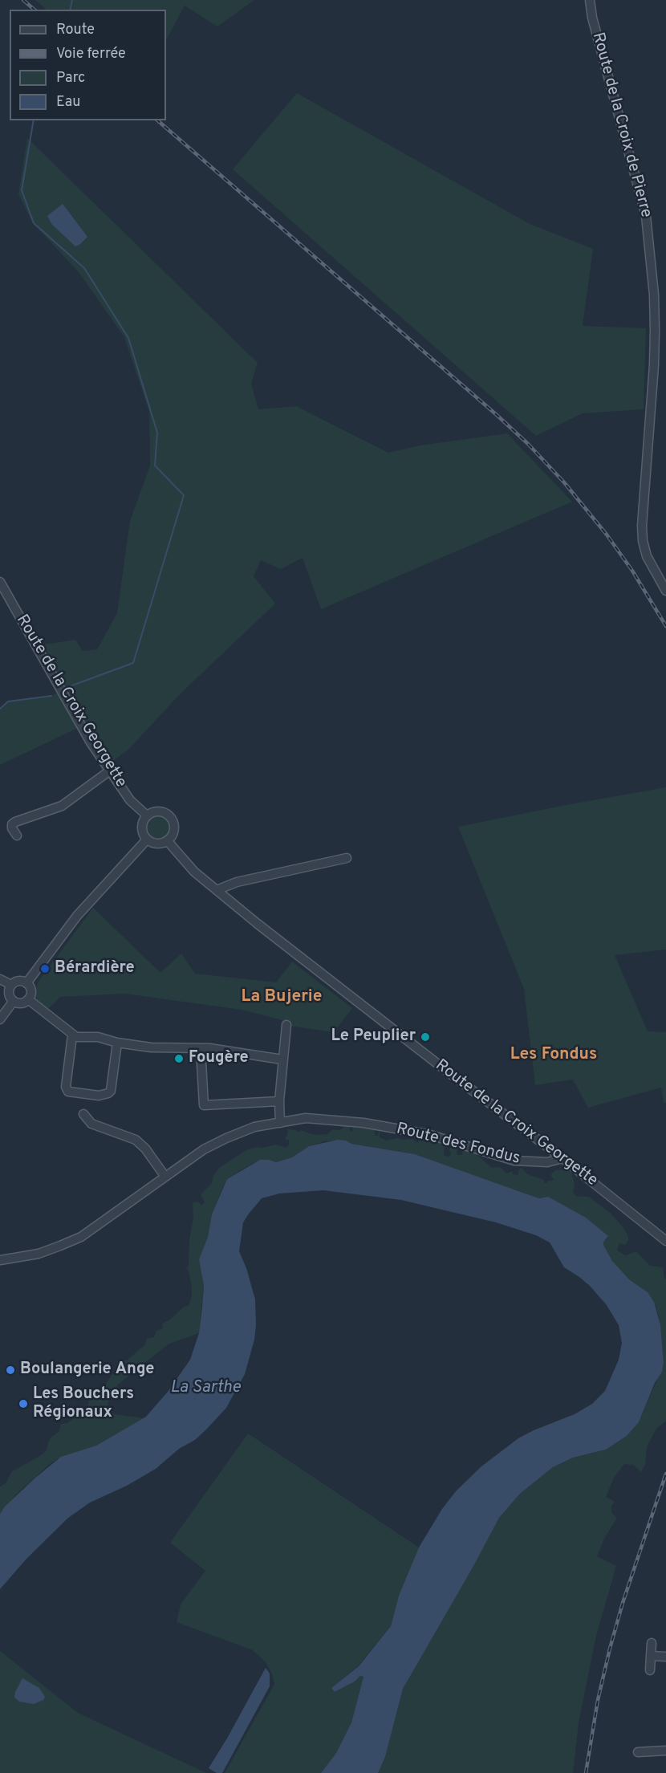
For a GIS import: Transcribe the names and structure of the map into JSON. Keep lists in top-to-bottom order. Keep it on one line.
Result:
{"streets":{"street":["Route de la Croix de Pierre","Route de la Croix Georgette","Route des Fondus"]},"crossings":[["Route de la Croix Georgette","Route des Fondus"]],"districts":["La Bujerie","Les Fondus"],"water":["La Sarthe"],"places":["Bérardière","Le Peuplier","Fougère","Boulangerie Ange","Les Bouchers Régionaux"],"legend":["Route","Voie ferrée","Parc","Eau"]}
